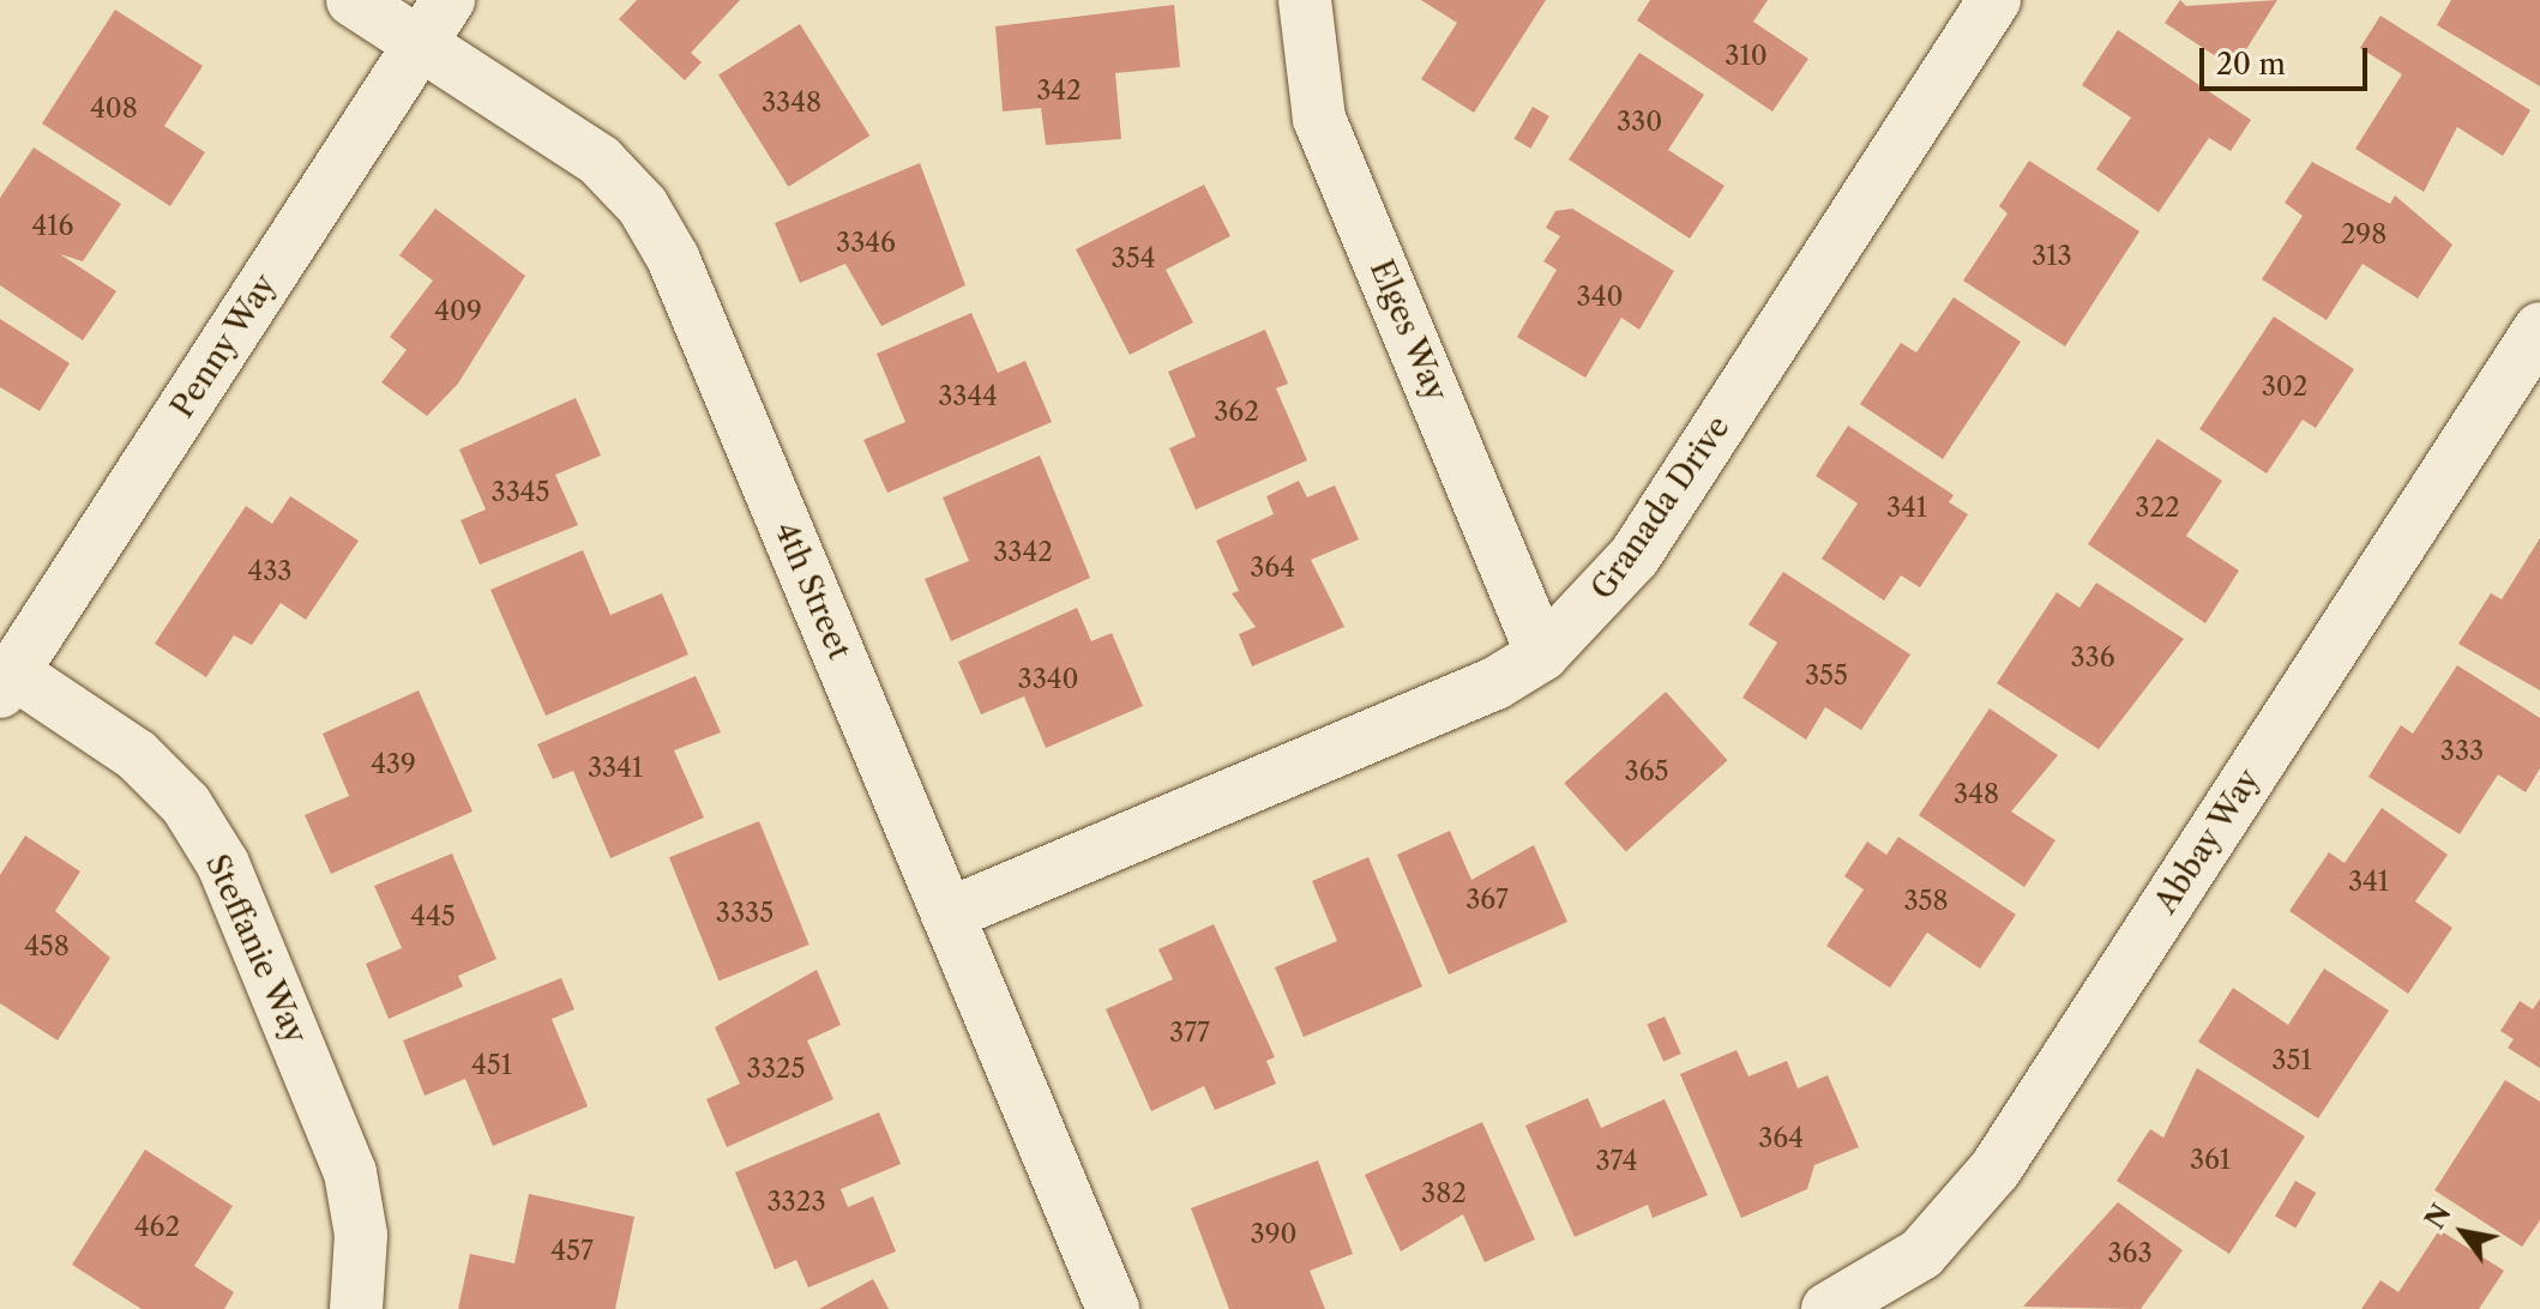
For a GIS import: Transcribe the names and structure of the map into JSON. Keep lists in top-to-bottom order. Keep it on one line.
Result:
{"streets":{"street":["Elges Way","Penny Way","Granada Drive","4th Street","Abbay Way","Steffanie Way"]},"crossings":[["Elges Way","Granada Drive"],["Penny Way","4th Street"],["Penny Way","Steffanie Way"],["Granada Drive","4th Street"]],"house_numbers":["310","342","3348","408","330","416","298","3346","313","354","340","409","302","3344","362","3345","341","322","3342","364","433","336","355","3340","333","439","3341","365","348","341","367","358","3335","445","458","377","351","451","3325","364","361","374","382","3323","462","390","457","363"],"scale_bar":"20 m","north":"top left"}
